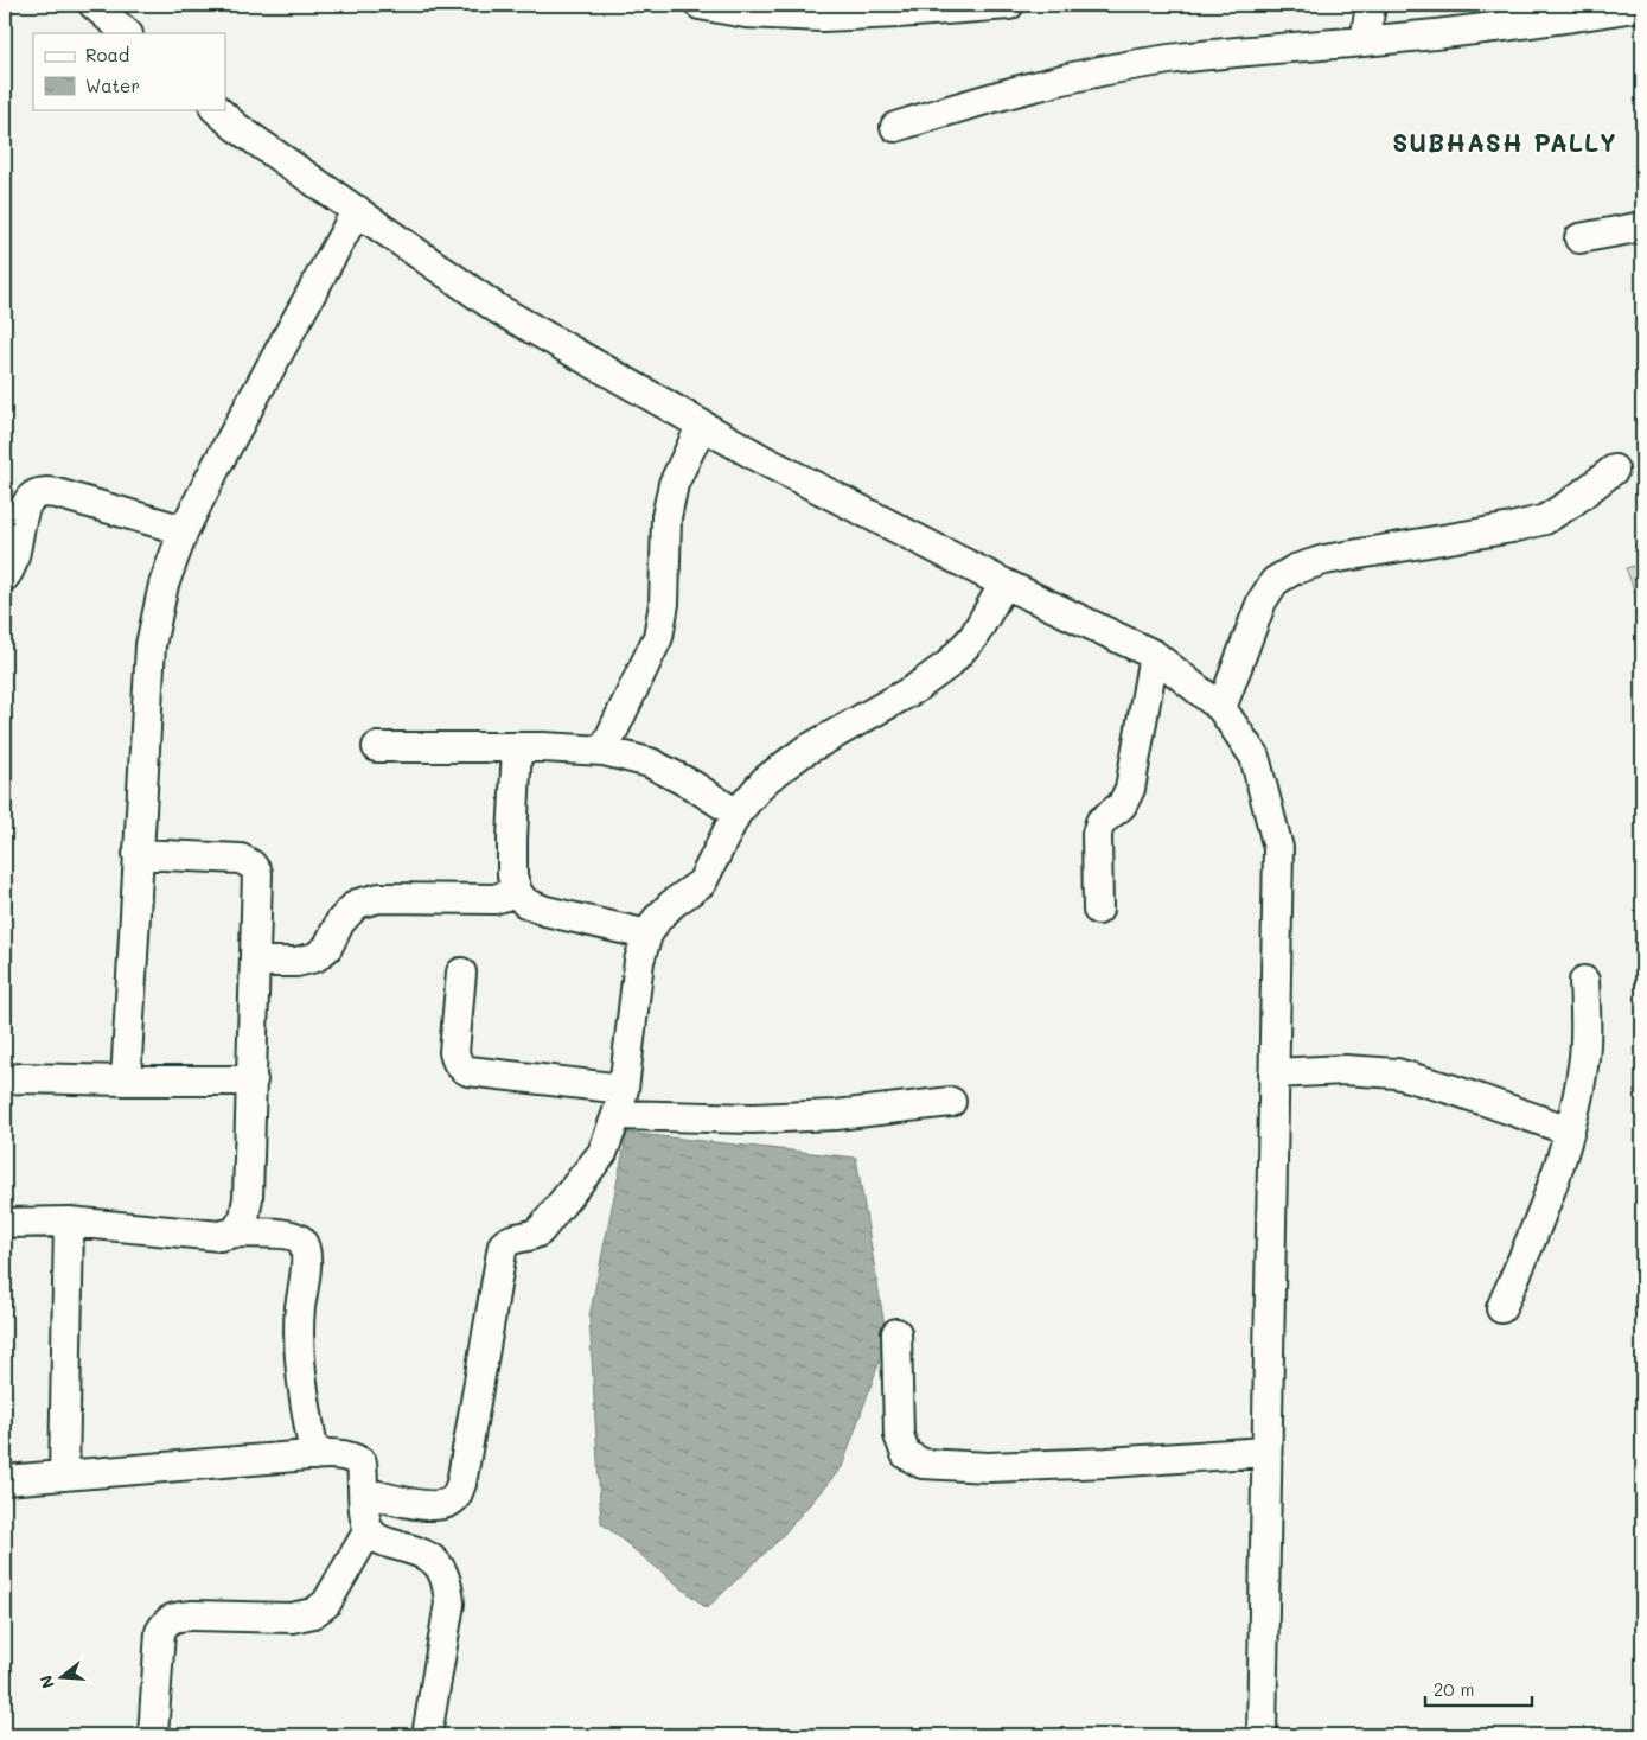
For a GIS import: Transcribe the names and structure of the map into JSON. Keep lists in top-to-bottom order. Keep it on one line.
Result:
{"districts":["SUBHASH PALLY"],"legend":["Road","Water"],"scale_bar":"20 m","north":"left"}
